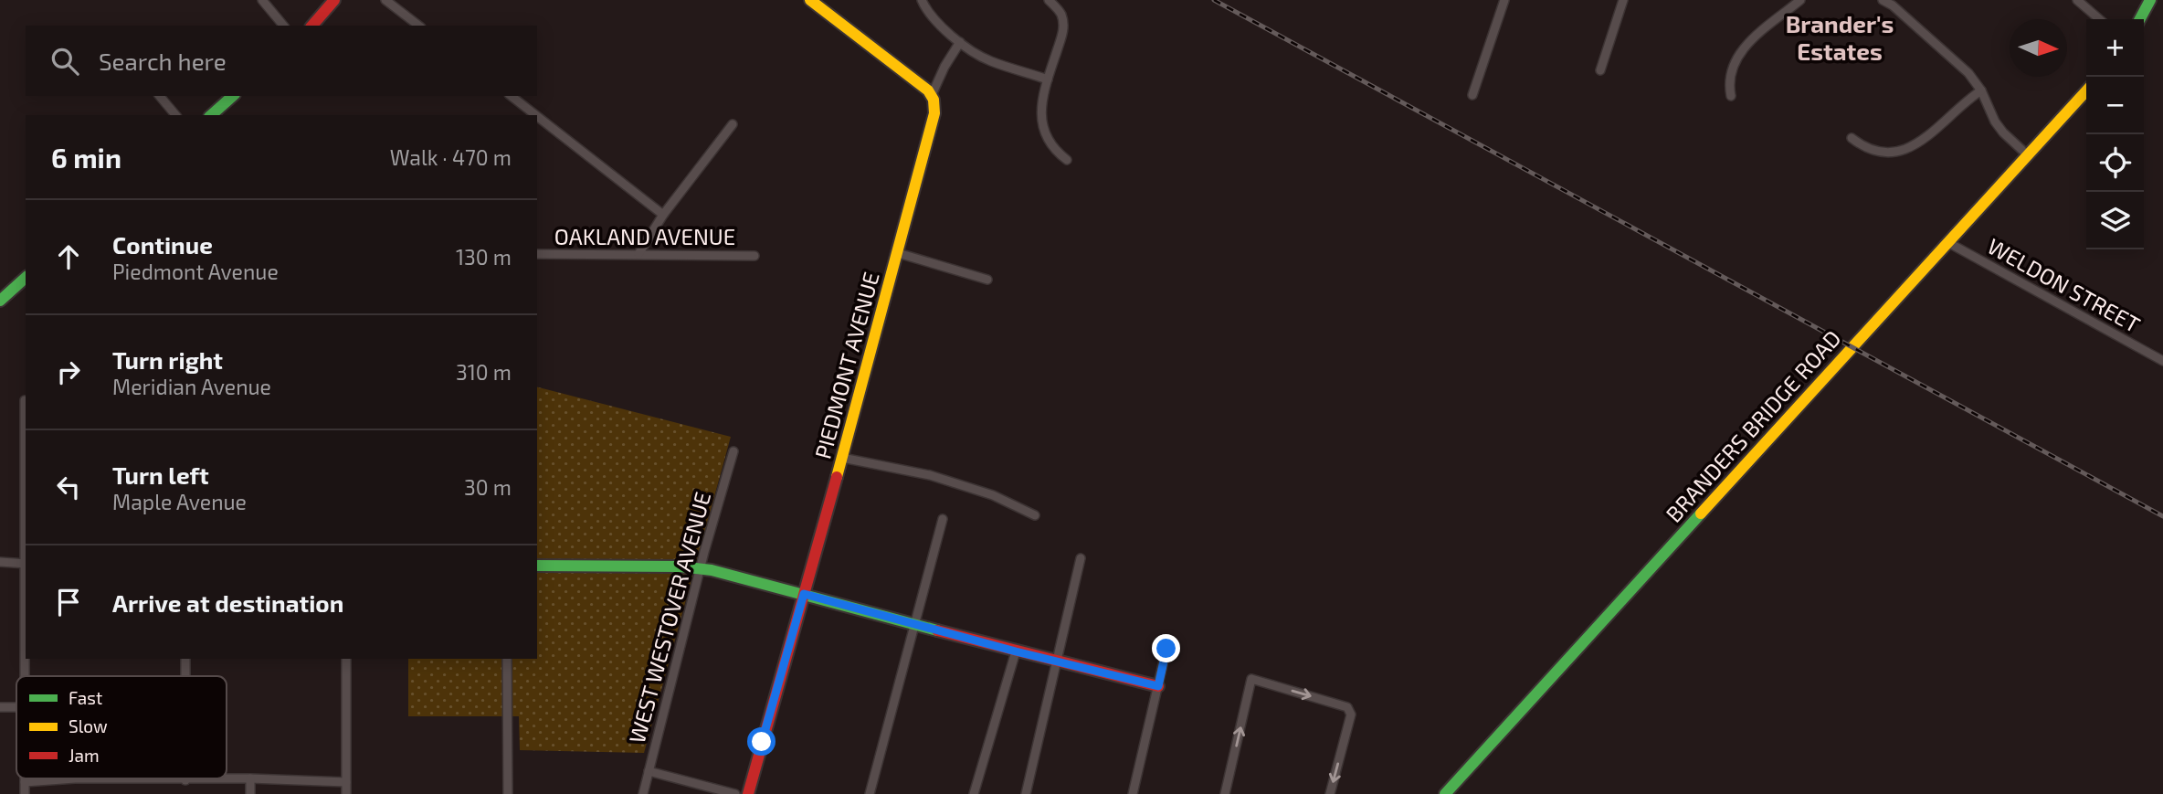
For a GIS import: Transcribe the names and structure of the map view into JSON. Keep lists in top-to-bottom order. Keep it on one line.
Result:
{"streets":{"street":["OAKLAND AVENUE","WELDON STREET","PIEDMONT AVENUE","BRANDERS BRIDGE ROAD","WEST WESTOVER AVENUE"]},"crossings":[["WELDON STREET","BRANDERS BRIDGE ROAD"]],"districts":["Brander's Estates"],"legend":["Fast","Slow","Jam"],"north":"right","page":{"map_buttons":["+","−"],"search":"Search here","heading":["6 min","Walk · 470 m"],"list":[["Continue","Piedmont Avenue","130 m"],["Turn right","Meridian Avenue","310 m"],["Turn left","Maple Avenue","30 m"],"Arrive at destination"]}}
